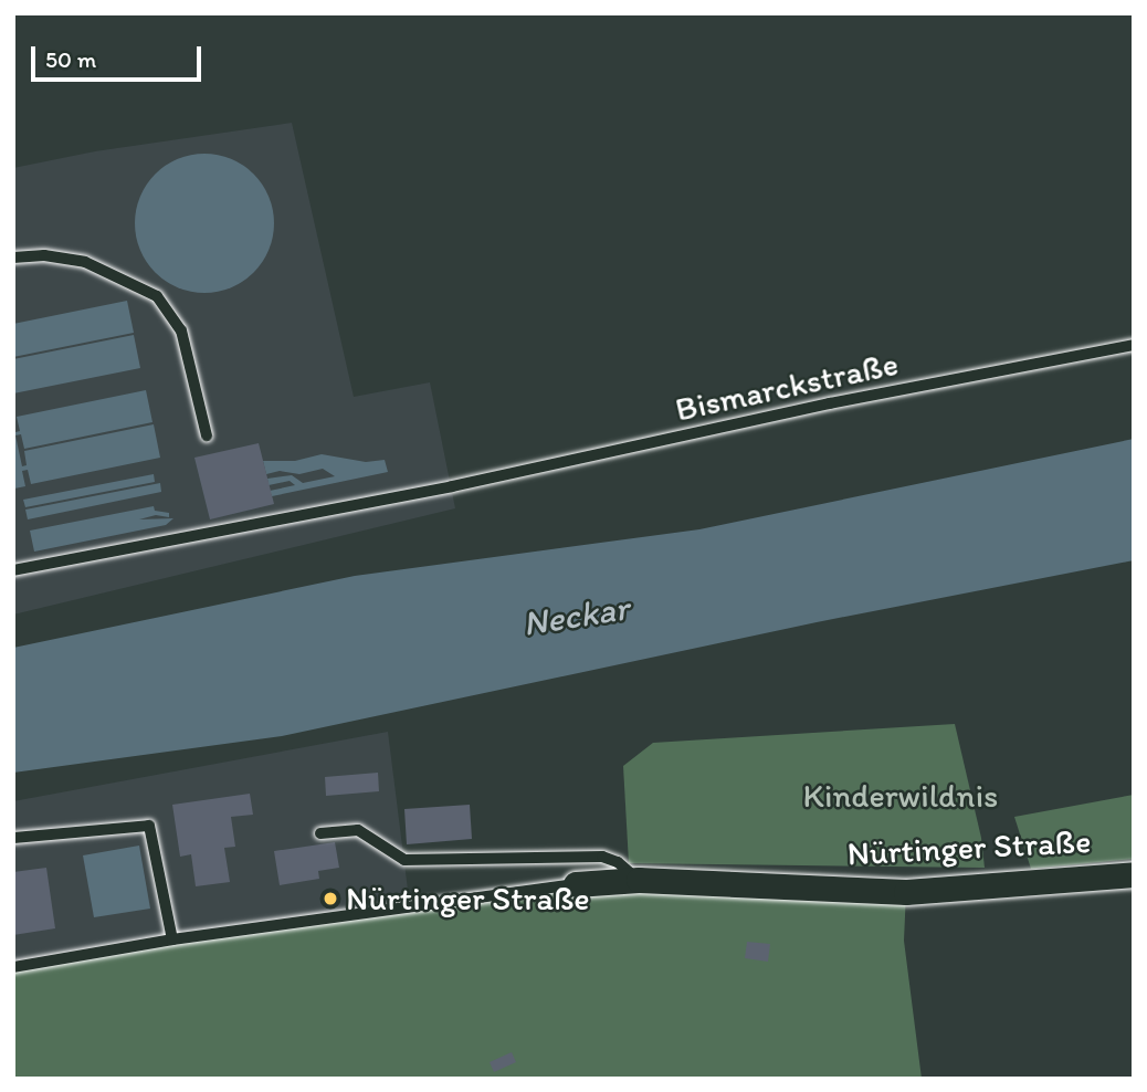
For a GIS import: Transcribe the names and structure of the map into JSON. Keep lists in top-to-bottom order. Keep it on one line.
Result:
{"streets":{"street":["Nürtinger Straße"],"lane":["Bismarckstraße"]},"water":["Neckar"],"parks":["Kinderwildnis"],"places":["Nürtinger Straße"],"scale_bar":"50 m"}
